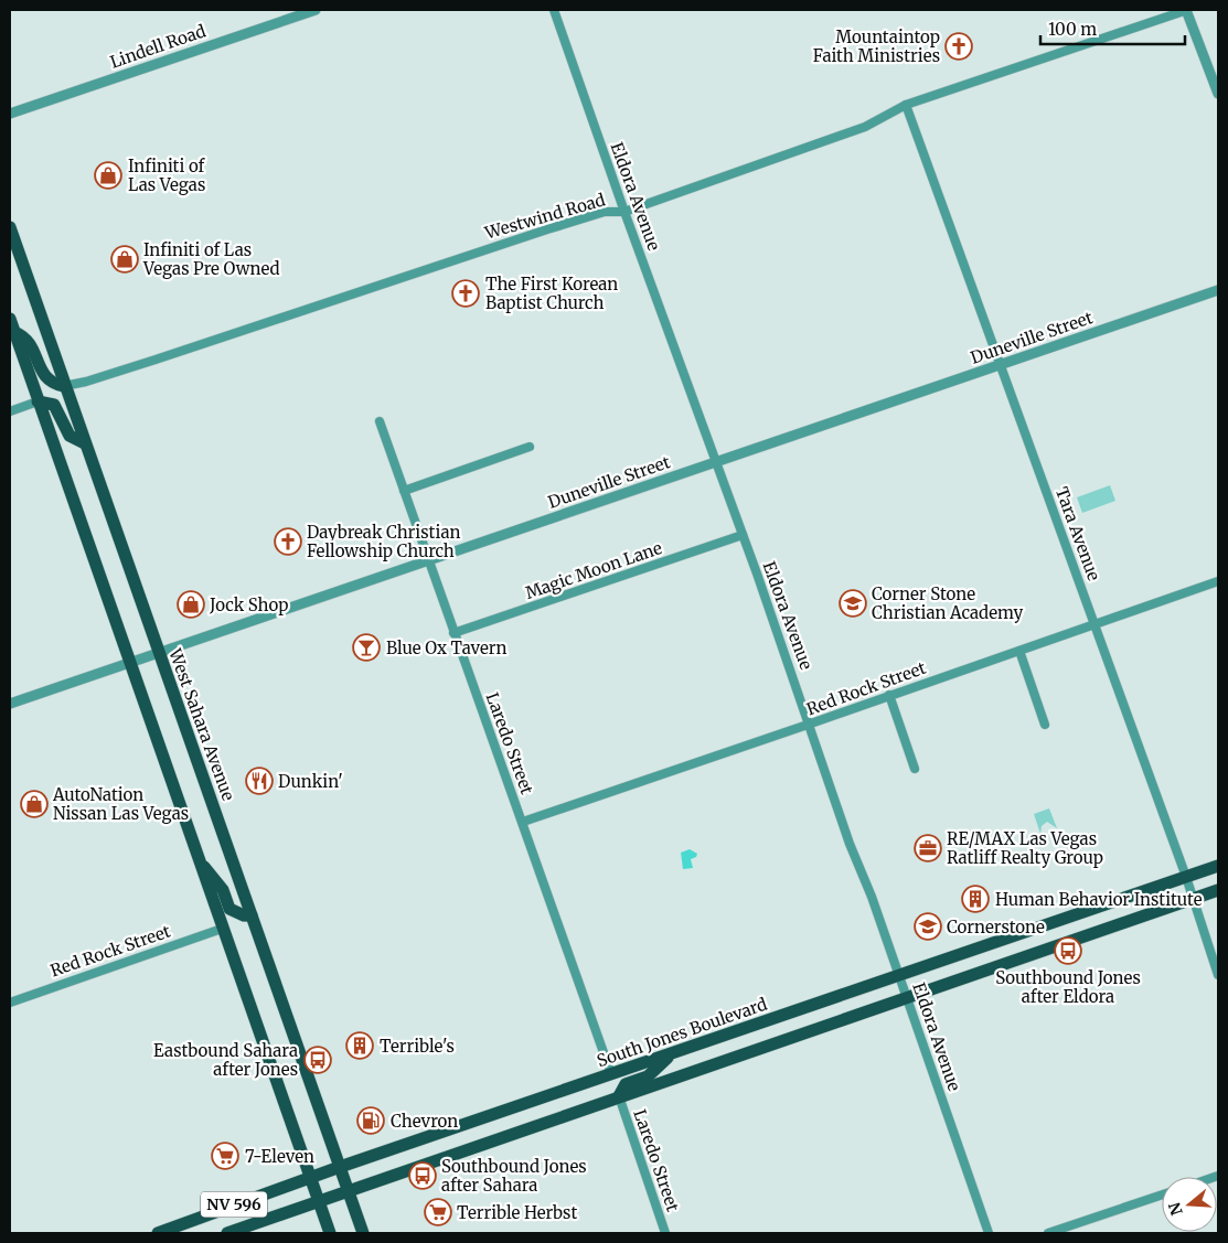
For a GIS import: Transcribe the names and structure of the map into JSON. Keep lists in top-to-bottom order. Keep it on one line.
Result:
{"streets":{"main road":["West Sahara Avenue","South Jones Boulevard","NV 596"],"street":["Lindell Road","Eldora Avenue","Westwind Road","Duneville Street","Tara Avenue","Magic Moon Lane","Red Rock Street","Laredo Street"]},"crossings":[["Eldora Avenue","Westwind Road"],["Eldora Avenue","Duneville Street"],["Eldora Avenue","Magic Moon Lane"],["Eldora Avenue","Red Rock Street"],["Eldora Avenue","South Jones Boulevard"],["Westwind Road","Tara Avenue"],["Westwind Road","West Sahara Avenue"],["Duneville Street","Tara Avenue"],["Duneville Street","West Sahara Avenue"],["Duneville Street","Laredo Street"],["Tara Avenue","Red Rock Street"],["Tara Avenue","South Jones Boulevard"],["Magic Moon Lane","Laredo Street"],["Red Rock Street","Laredo Street"],["West Sahara Avenue","South Jones Boulevard"],["West Sahara Avenue","NV 596"],["Laredo Street","South Jones Boulevard"]],"places":{"church":["Mountaintop Faith Ministries","The First Korean Baptist Church","Daybreak Christian Fellowship Church"],"shop":["Infiniti of Las Vegas","Infiniti of Las Vegas Pre Owned","Jock Shop","AutoNation Nissan Las Vegas"],"school or university":["Corner Stone Christian Academy","Cornerstone"],"bar":["Blue Ox Tavern"],"restaurant":["Dunkin'"],"office":["RE/MAX Las Vegas Ratliff Realty Group"],"building":["Human Behavior Institute","Terrible's"],"bus stop":["Southbound Jones after Eldora","Eastbound Sahara after Jones","Southbound Jones after Sahara"],"fuel station":["Chevron"],"supermarket":["7-Eleven","Terrible Herbst"]},"scale_bar":"100 m","north":"left"}
